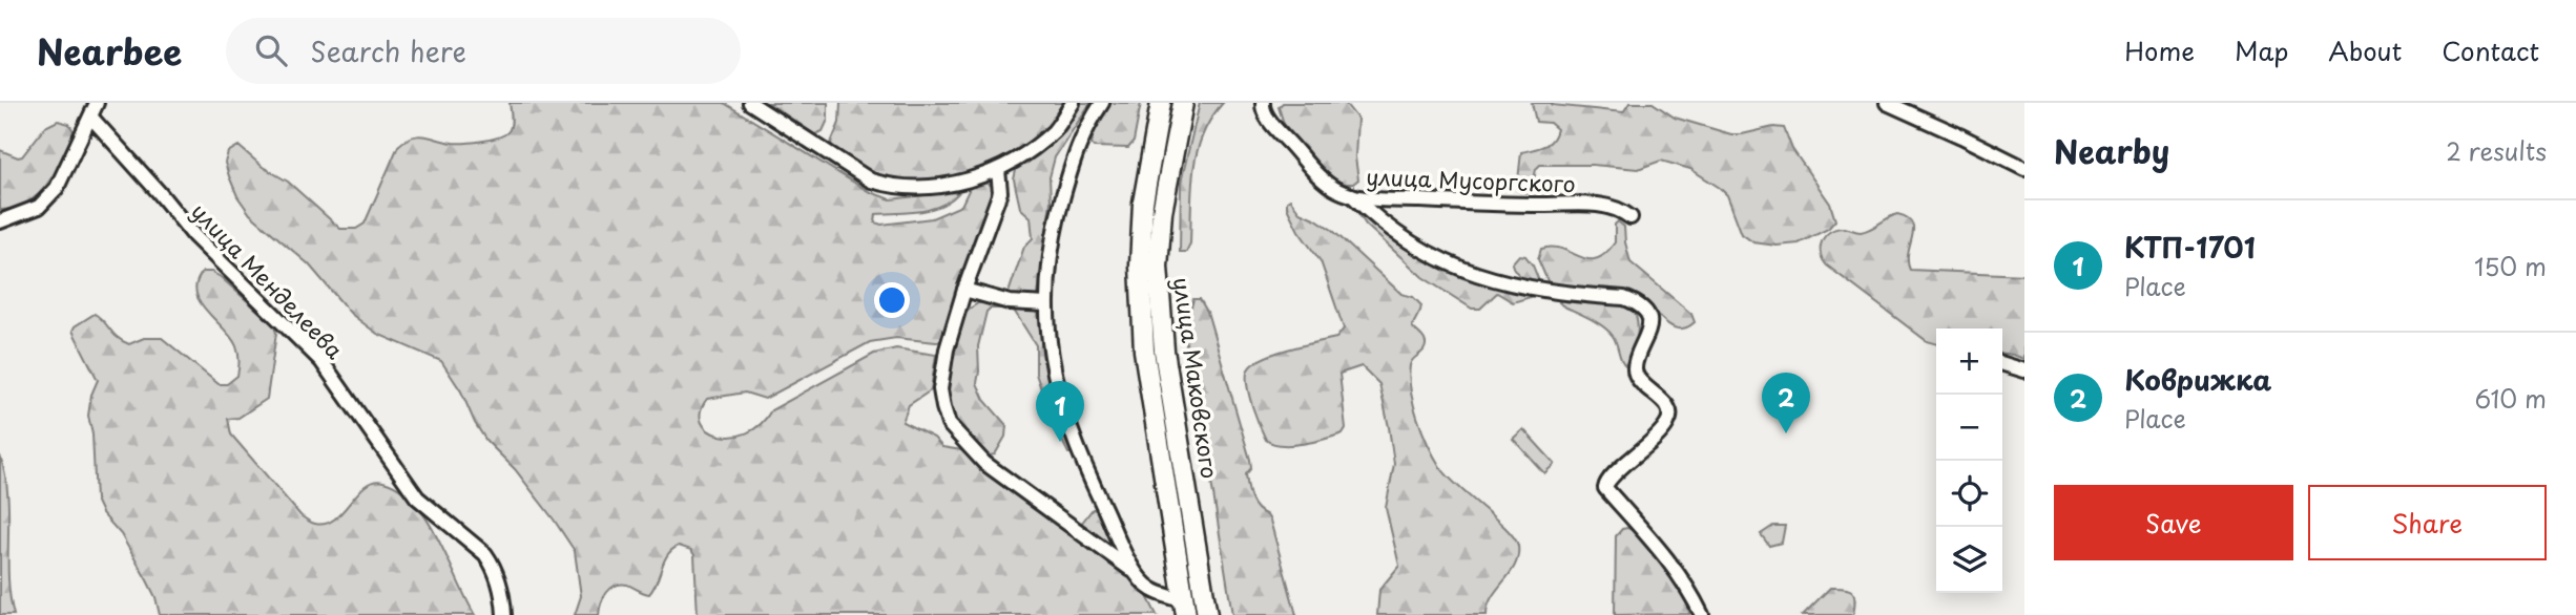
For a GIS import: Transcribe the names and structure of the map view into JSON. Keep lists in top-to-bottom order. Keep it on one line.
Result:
{"streets":{"highway":["улица Маковского"],"street":["улица Мусоргского","улица Менделеева"]},"page":{"header":"Nearbee","search":"Search here","nav":["Home","Map","About","Contact"],"heading":["Nearby","2 results"],"list":[{"mark":"1","name":"КТП-1701","note":"Place","value":"150 m"},{"mark":"2","name":"Коврижка","note":"Place","value":"610 m"}],"map_buttons":["+","−"],"pins":["2","1"],"buttons":["Save","Share"]}}
